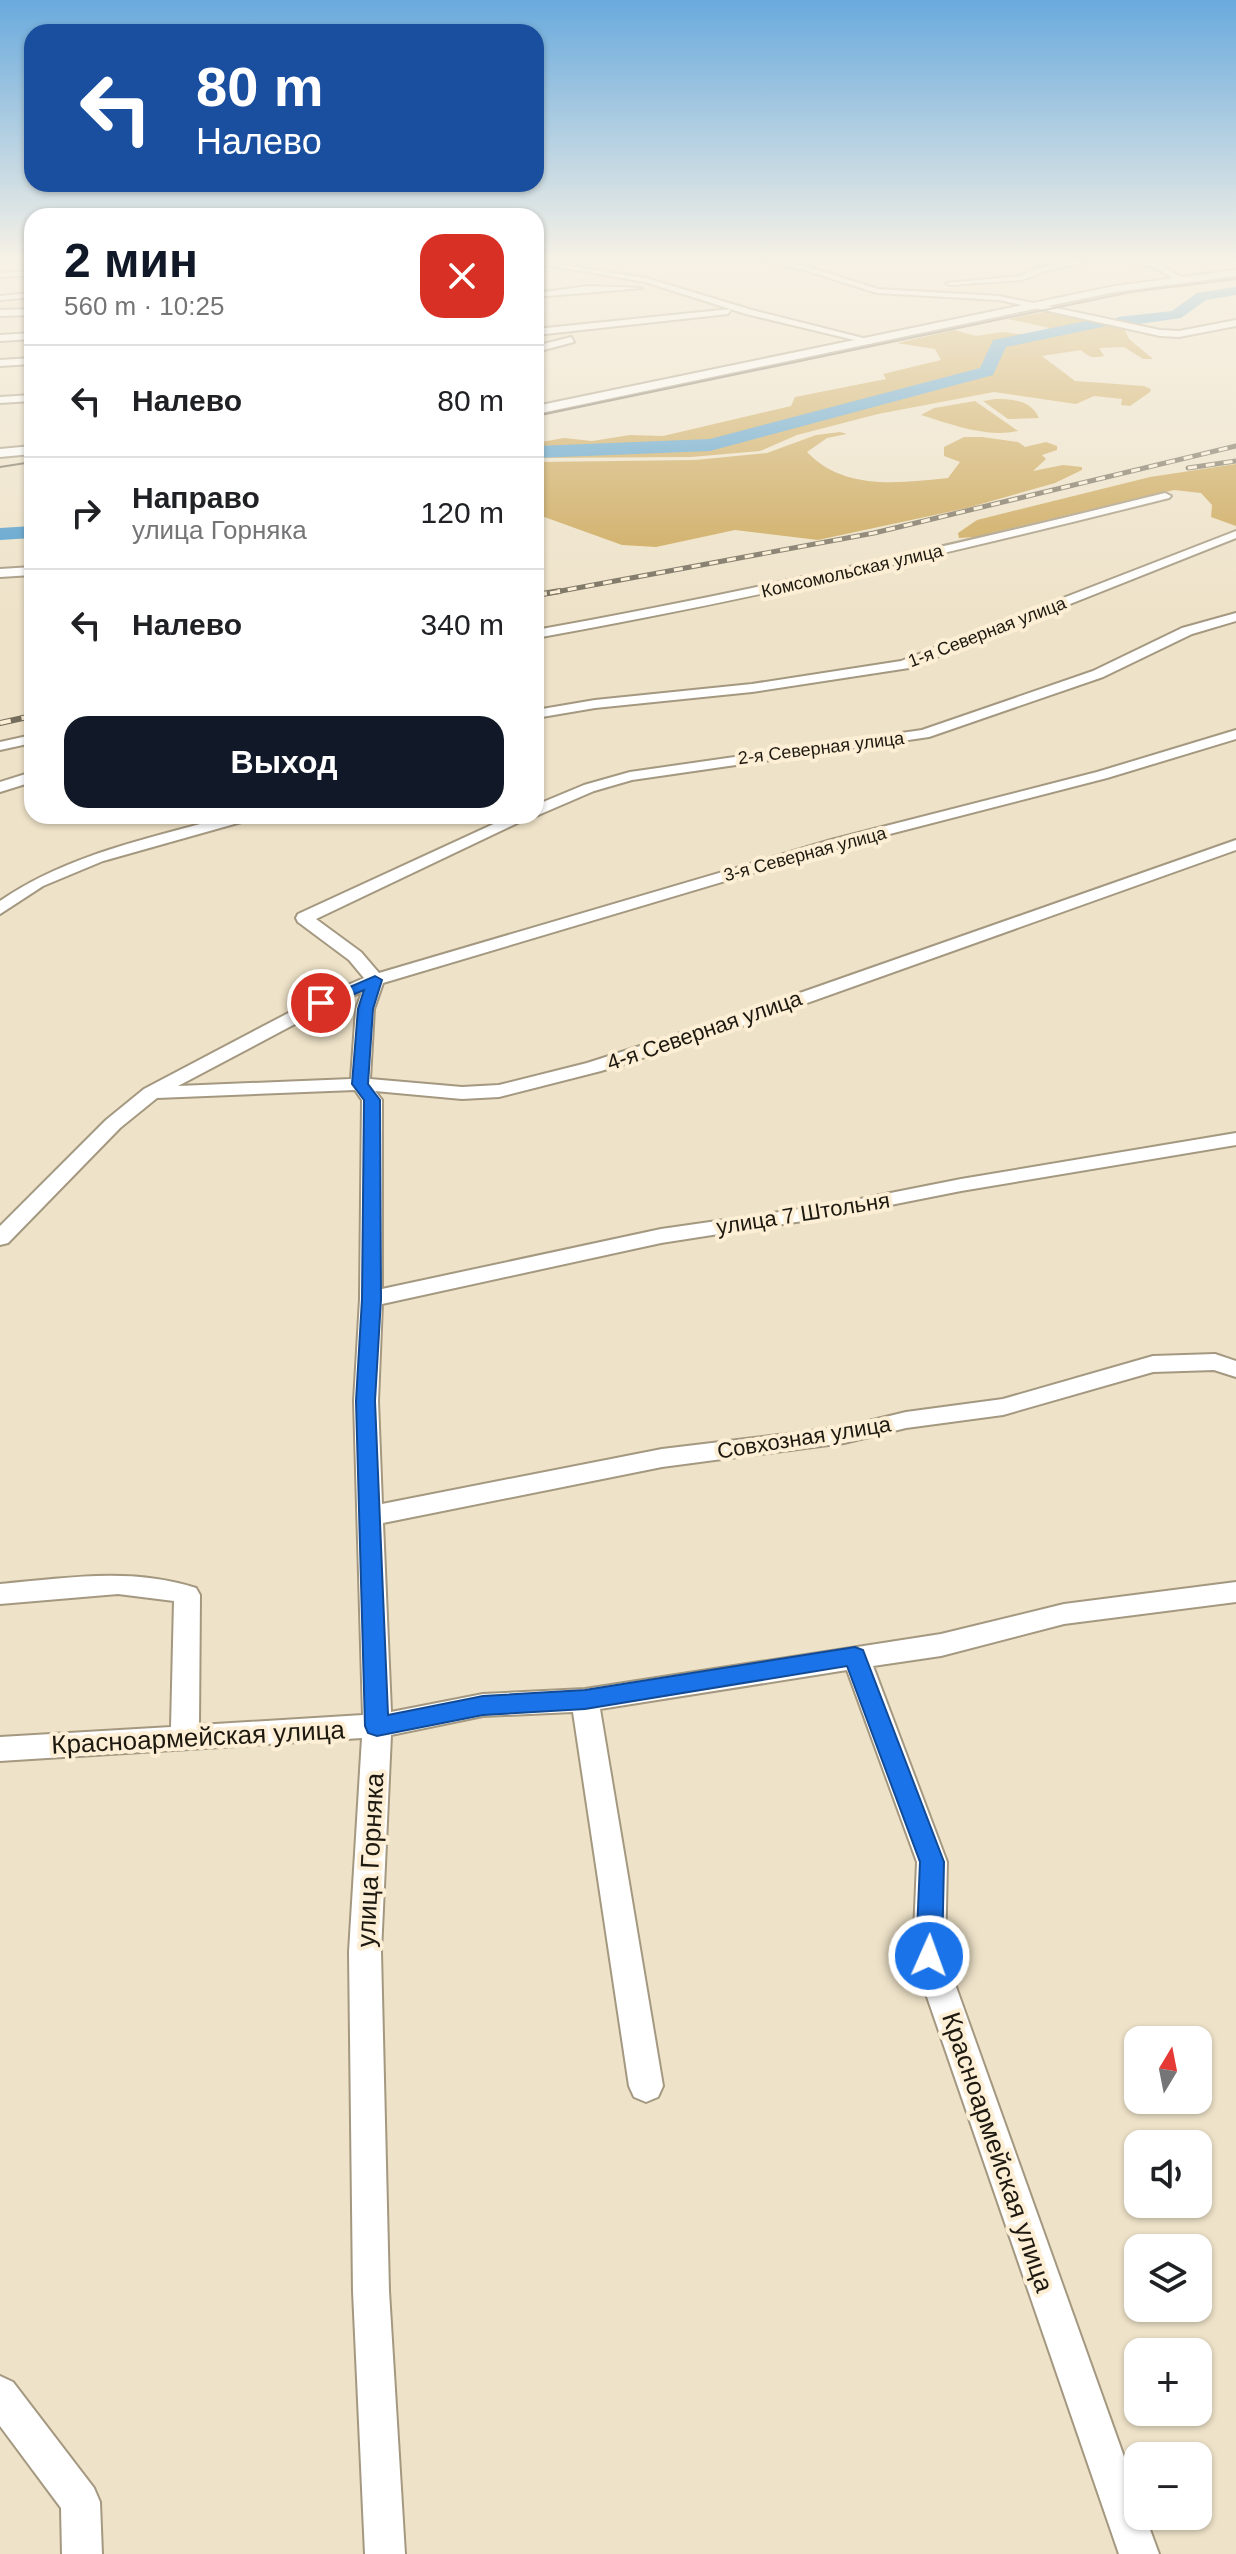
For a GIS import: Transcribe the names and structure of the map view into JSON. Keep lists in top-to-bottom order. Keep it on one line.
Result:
{"streets":{"street":["Комсомольская улица","1-я Северная улица","2-я Северная улица","3-я Северная улица","4-я Северная улица","улица 7 Штольня","Совхозная улица","Красноармейская улица","улица Горняка"]},"crossings":[["3-я Северная улица","4-я Северная улица"],["3-я Северная улица","улица Горняка"],["4-я Северная улица","улица Горняка"],["улица 7 Штольня","улица Горняка"],["Совхозная улица","улица Горняка"],["Красноармейская улица","улица Горняка"]],"north":"top","page":{"turn":["80 m","Налево"],"heading":["2 мин","560 m · 10:25"],"list":[{"name":"Налево","value":"80 m"},{"name":"Направо","note":"улица Горняка","value":"120 m"},{"name":"Налево","value":"340 m"}],"buttons":"Выход","map_buttons":["+","−"]}}
